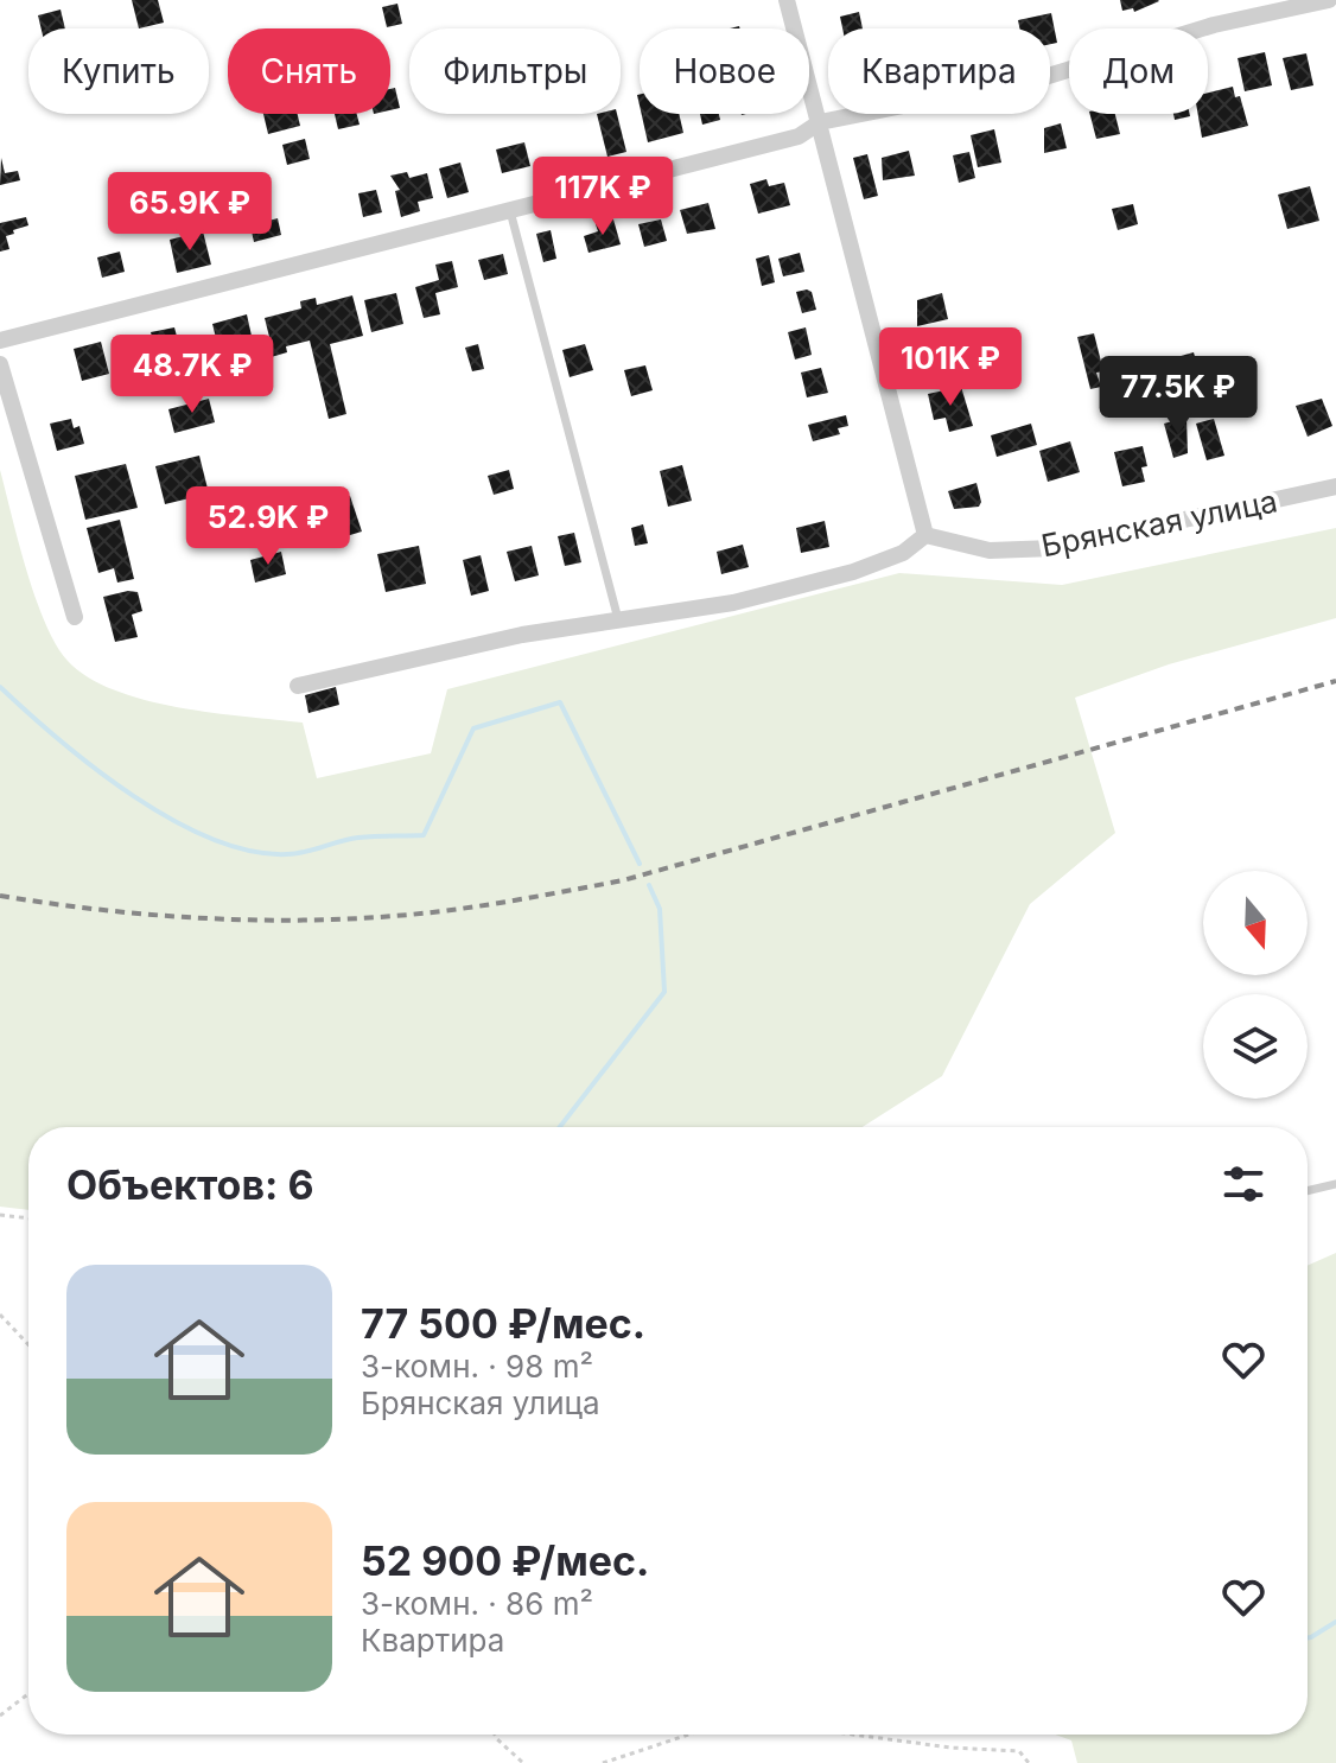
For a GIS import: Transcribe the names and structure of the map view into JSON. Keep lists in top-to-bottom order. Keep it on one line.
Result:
{"streets":{"street":["Брянская улица"]},"north":"bottom","page":{"chip":["Купить","Снять","Фильтры","Новое","Квартира","Дом"],"price":["117K ₽","65.9K ₽","101K ₽","48.7K ₽","77.5K ₽","52.9K ₽"],"heading":"Объектов: 6","list":[{"name":"77 500 ₽/мес.","note":"3-комн. · 98 m² · Брянская улица"},{"name":"52 900 ₽/мес.","note":"3-комн. · 86 m² · Квартира"}]}}
